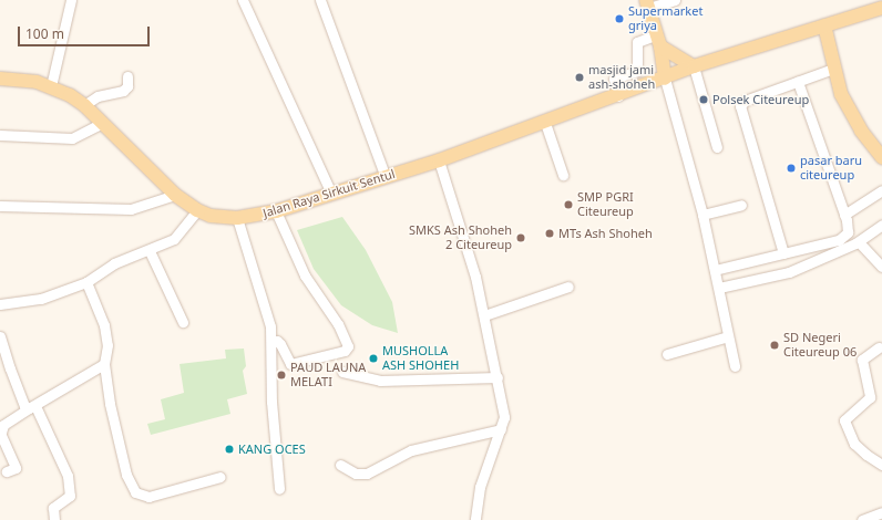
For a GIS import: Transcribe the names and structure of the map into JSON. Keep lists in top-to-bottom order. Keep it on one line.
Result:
{"streets":{"main road":["Jalan Raya Sirkuit Sentul"]},"places":["Supermarket griya","masjid jami ash-shoheh","Polsek Citeureup","pasar baru citeureup","SMP PGRI Citeureup","MTs Ash Shoheh","SMKS Ash Shoheh 2 Citeureup","SD Negeri Citeureup 06","MUSHOLLA ASH SHOHEH","PAUD LAUNA MELATI","KANG OCES"],"scale_bar":"100 m"}
